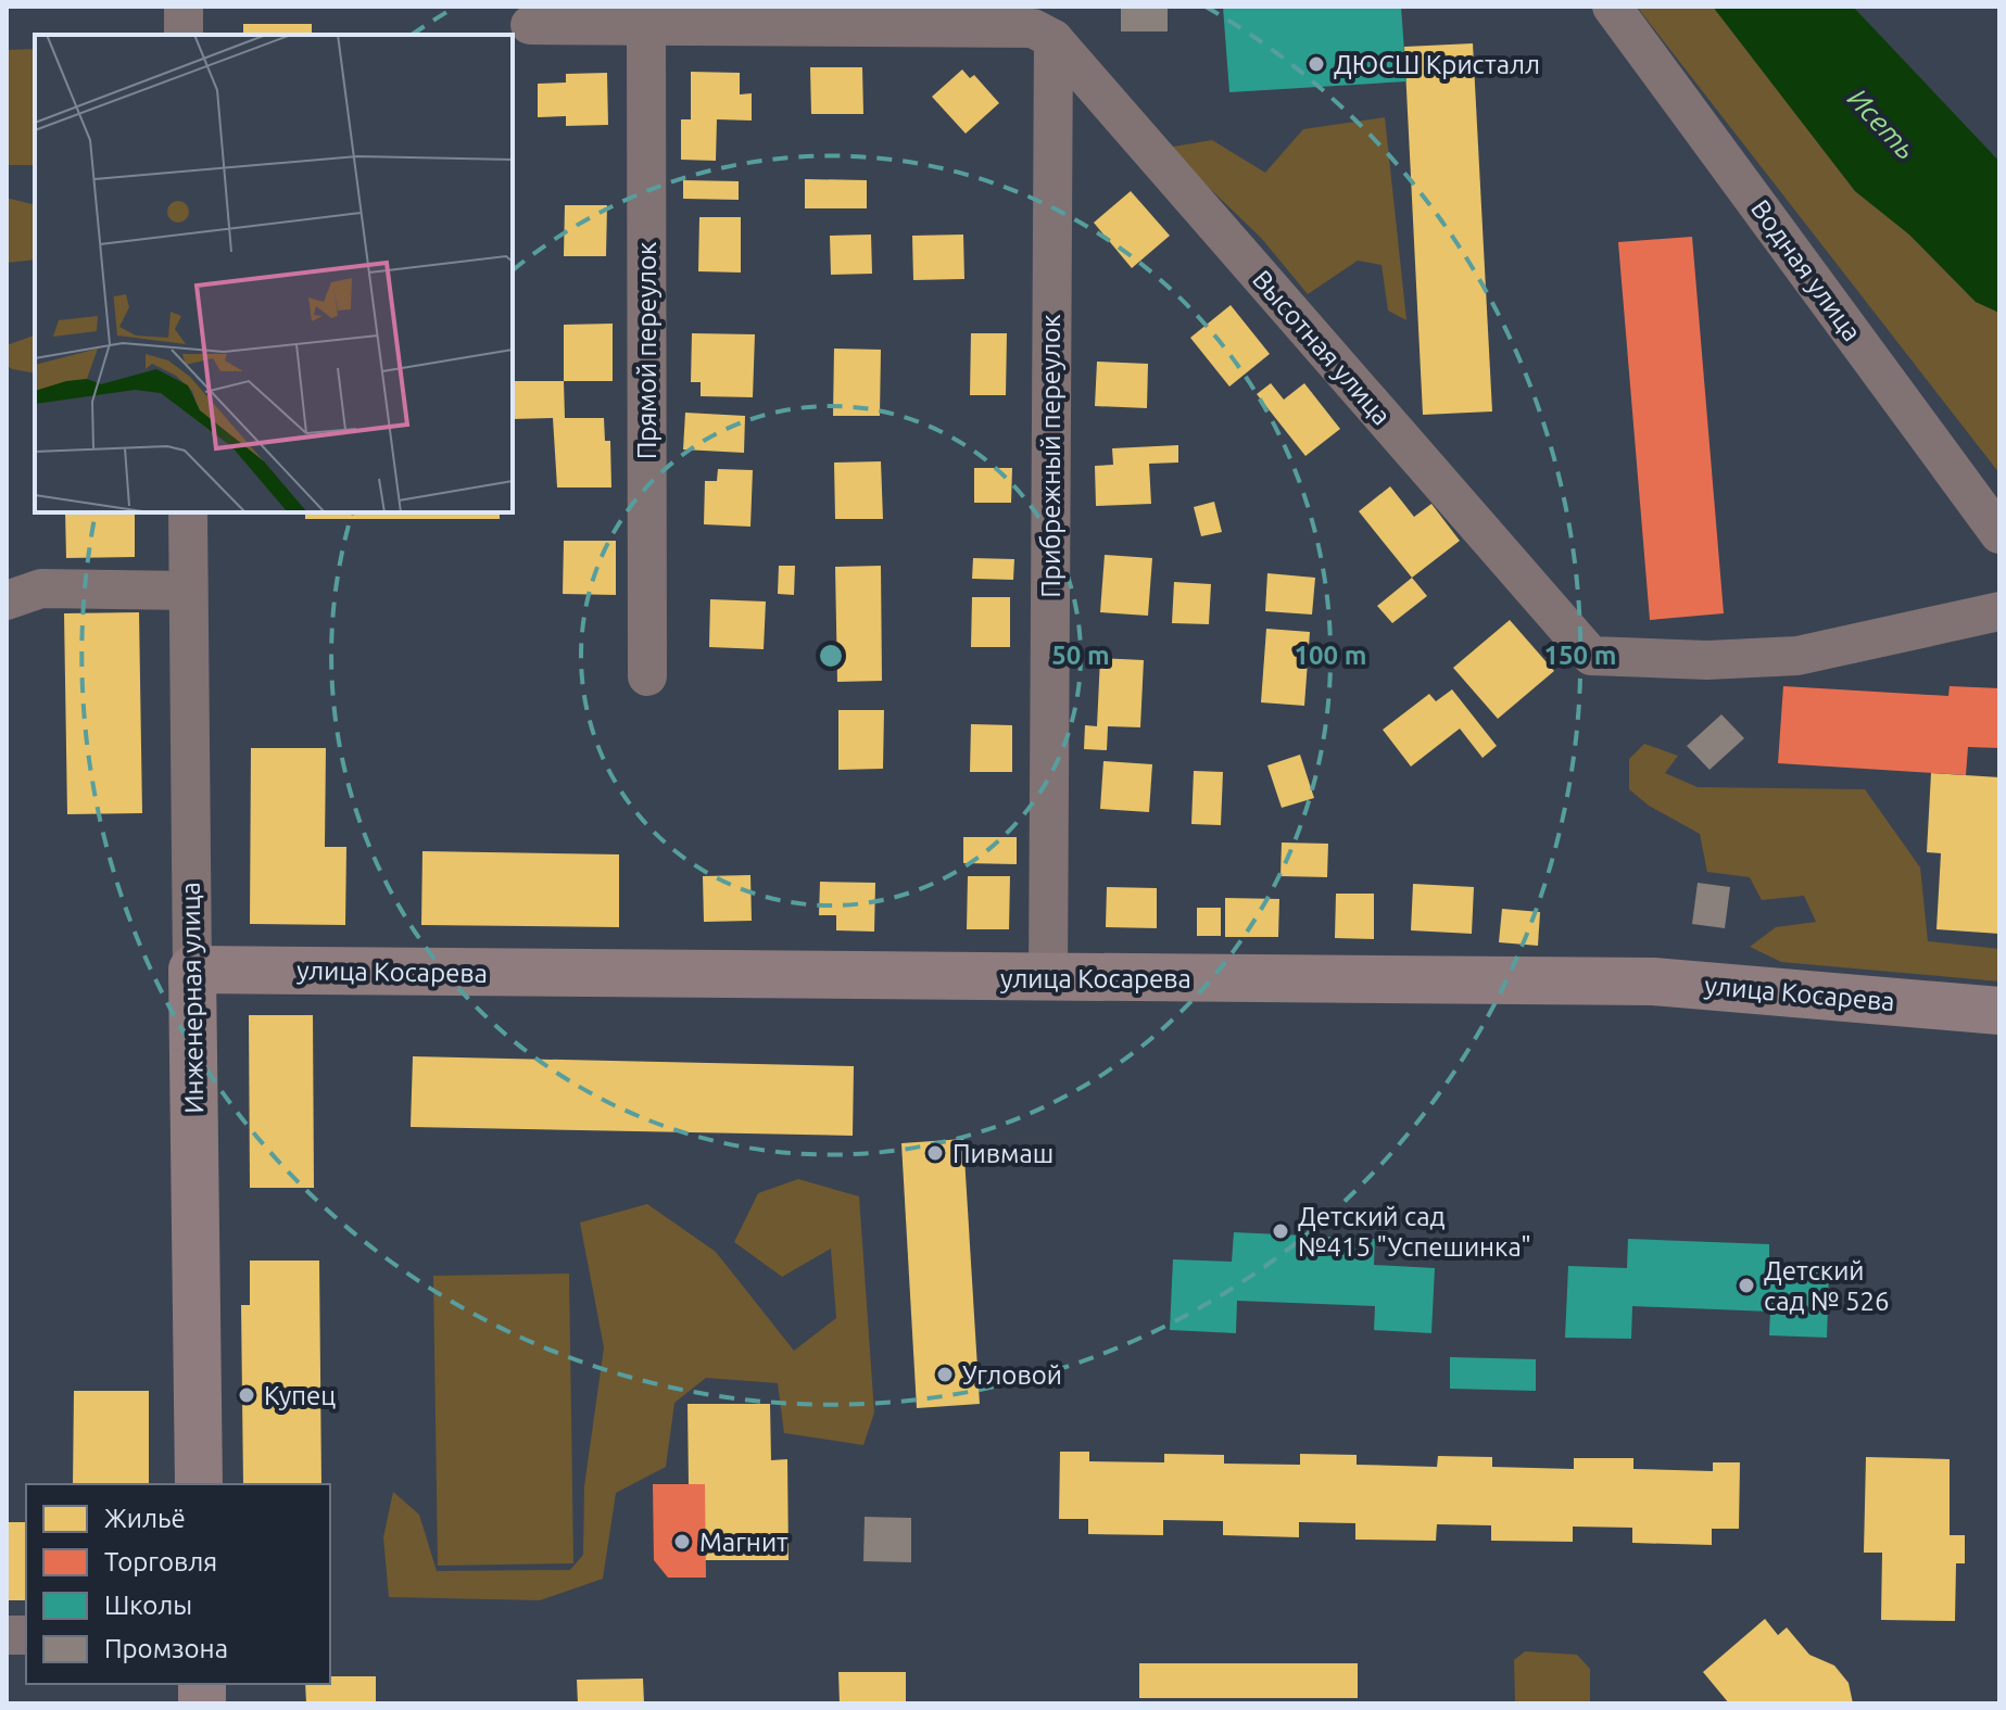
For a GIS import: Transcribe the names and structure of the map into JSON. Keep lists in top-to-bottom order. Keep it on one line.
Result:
{"streets":{"street":["Водная улица","Высотная улица","Прямой переулок","Прибрежный переулок","улица Косарева","Инженерная улица"]},"crossings":[["Высотная улица","Прибрежный переулок"],["Прибрежный переулок","улица Косарева"],["улица Косарева","Инженерная улица"]],"water":["Исеть"],"places":["ДЮСШ Кристалл","Пивмаш","Детский сад №415 \"Успешинка\"","Детcкий сад № 526","Угловой","Купец","Магнит"],"legend":["Жильё","Торговля","Школы","Промзона"],"rings":["50 m","100 m","150 m"]}
